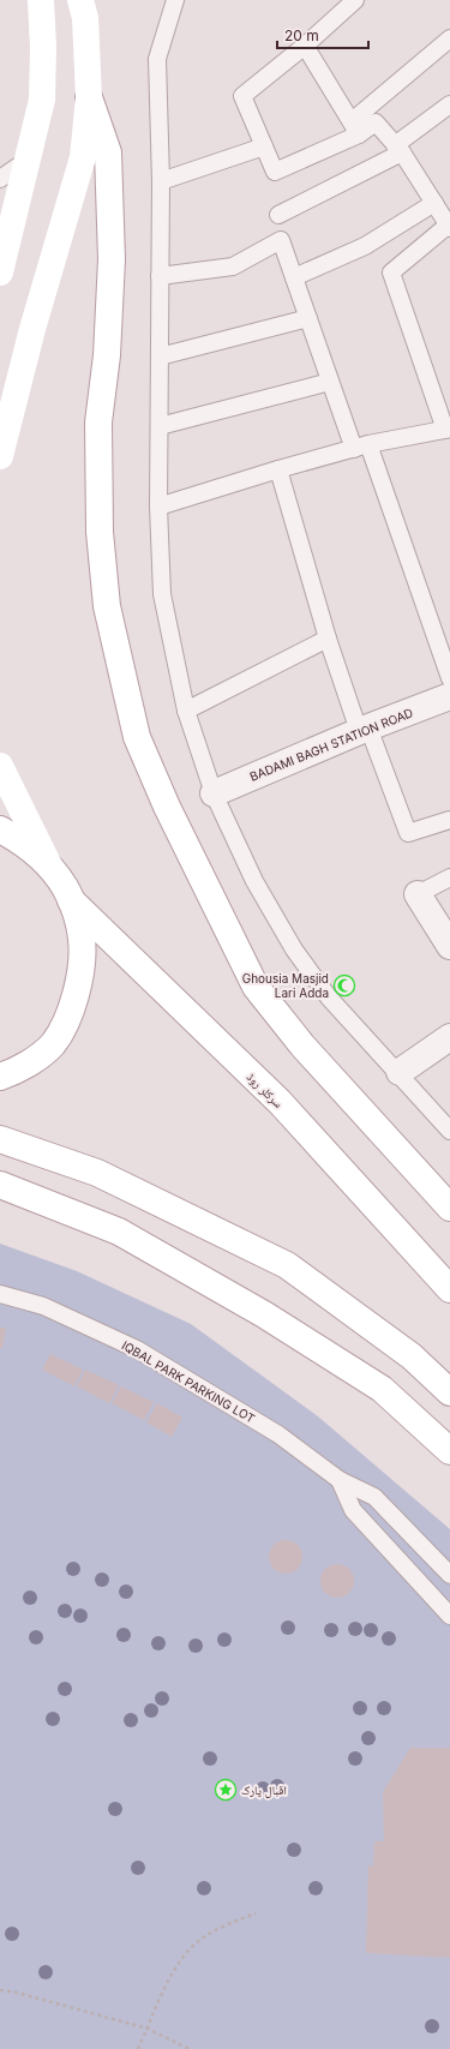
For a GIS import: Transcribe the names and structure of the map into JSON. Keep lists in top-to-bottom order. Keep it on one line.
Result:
{"streets":{"main road":["سرکلر روڈ"],"street":["BADAMI BAGH STATION ROAD"],"lane":["IQBAL PARK PARKING LOT"]},"places":{"mosque":["Ghousia Masjid Lari Adda"],"place":["اقبال پارک"]},"scale_bar":"20 m"}
